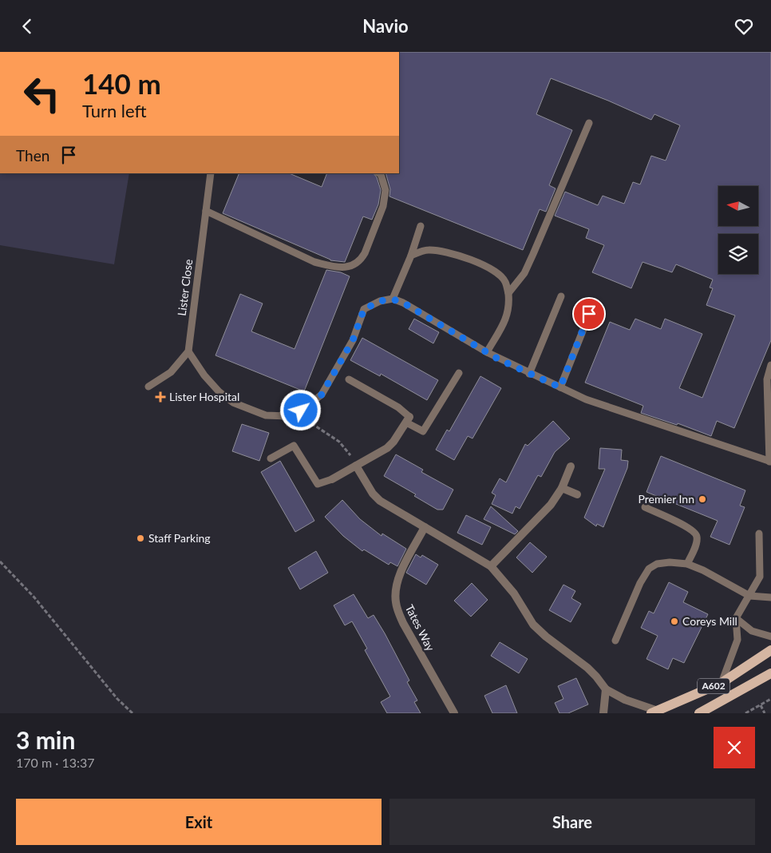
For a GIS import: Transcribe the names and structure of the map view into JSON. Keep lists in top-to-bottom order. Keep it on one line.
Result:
{"streets":{"main road":["A602"],"street":["Tates Way"],"lane":["Lister Close"]},"places":{"health":["Lister Hospital"],"other":["Premier Inn","Staff Parking","Coreys Mill"]},"north":"left","page":{"header":"Navio","turn":["140 m","Turn left"],"then":"Then","heading":["3 min","170 m · 13:37"],"buttons":["Exit","Share"]}}
